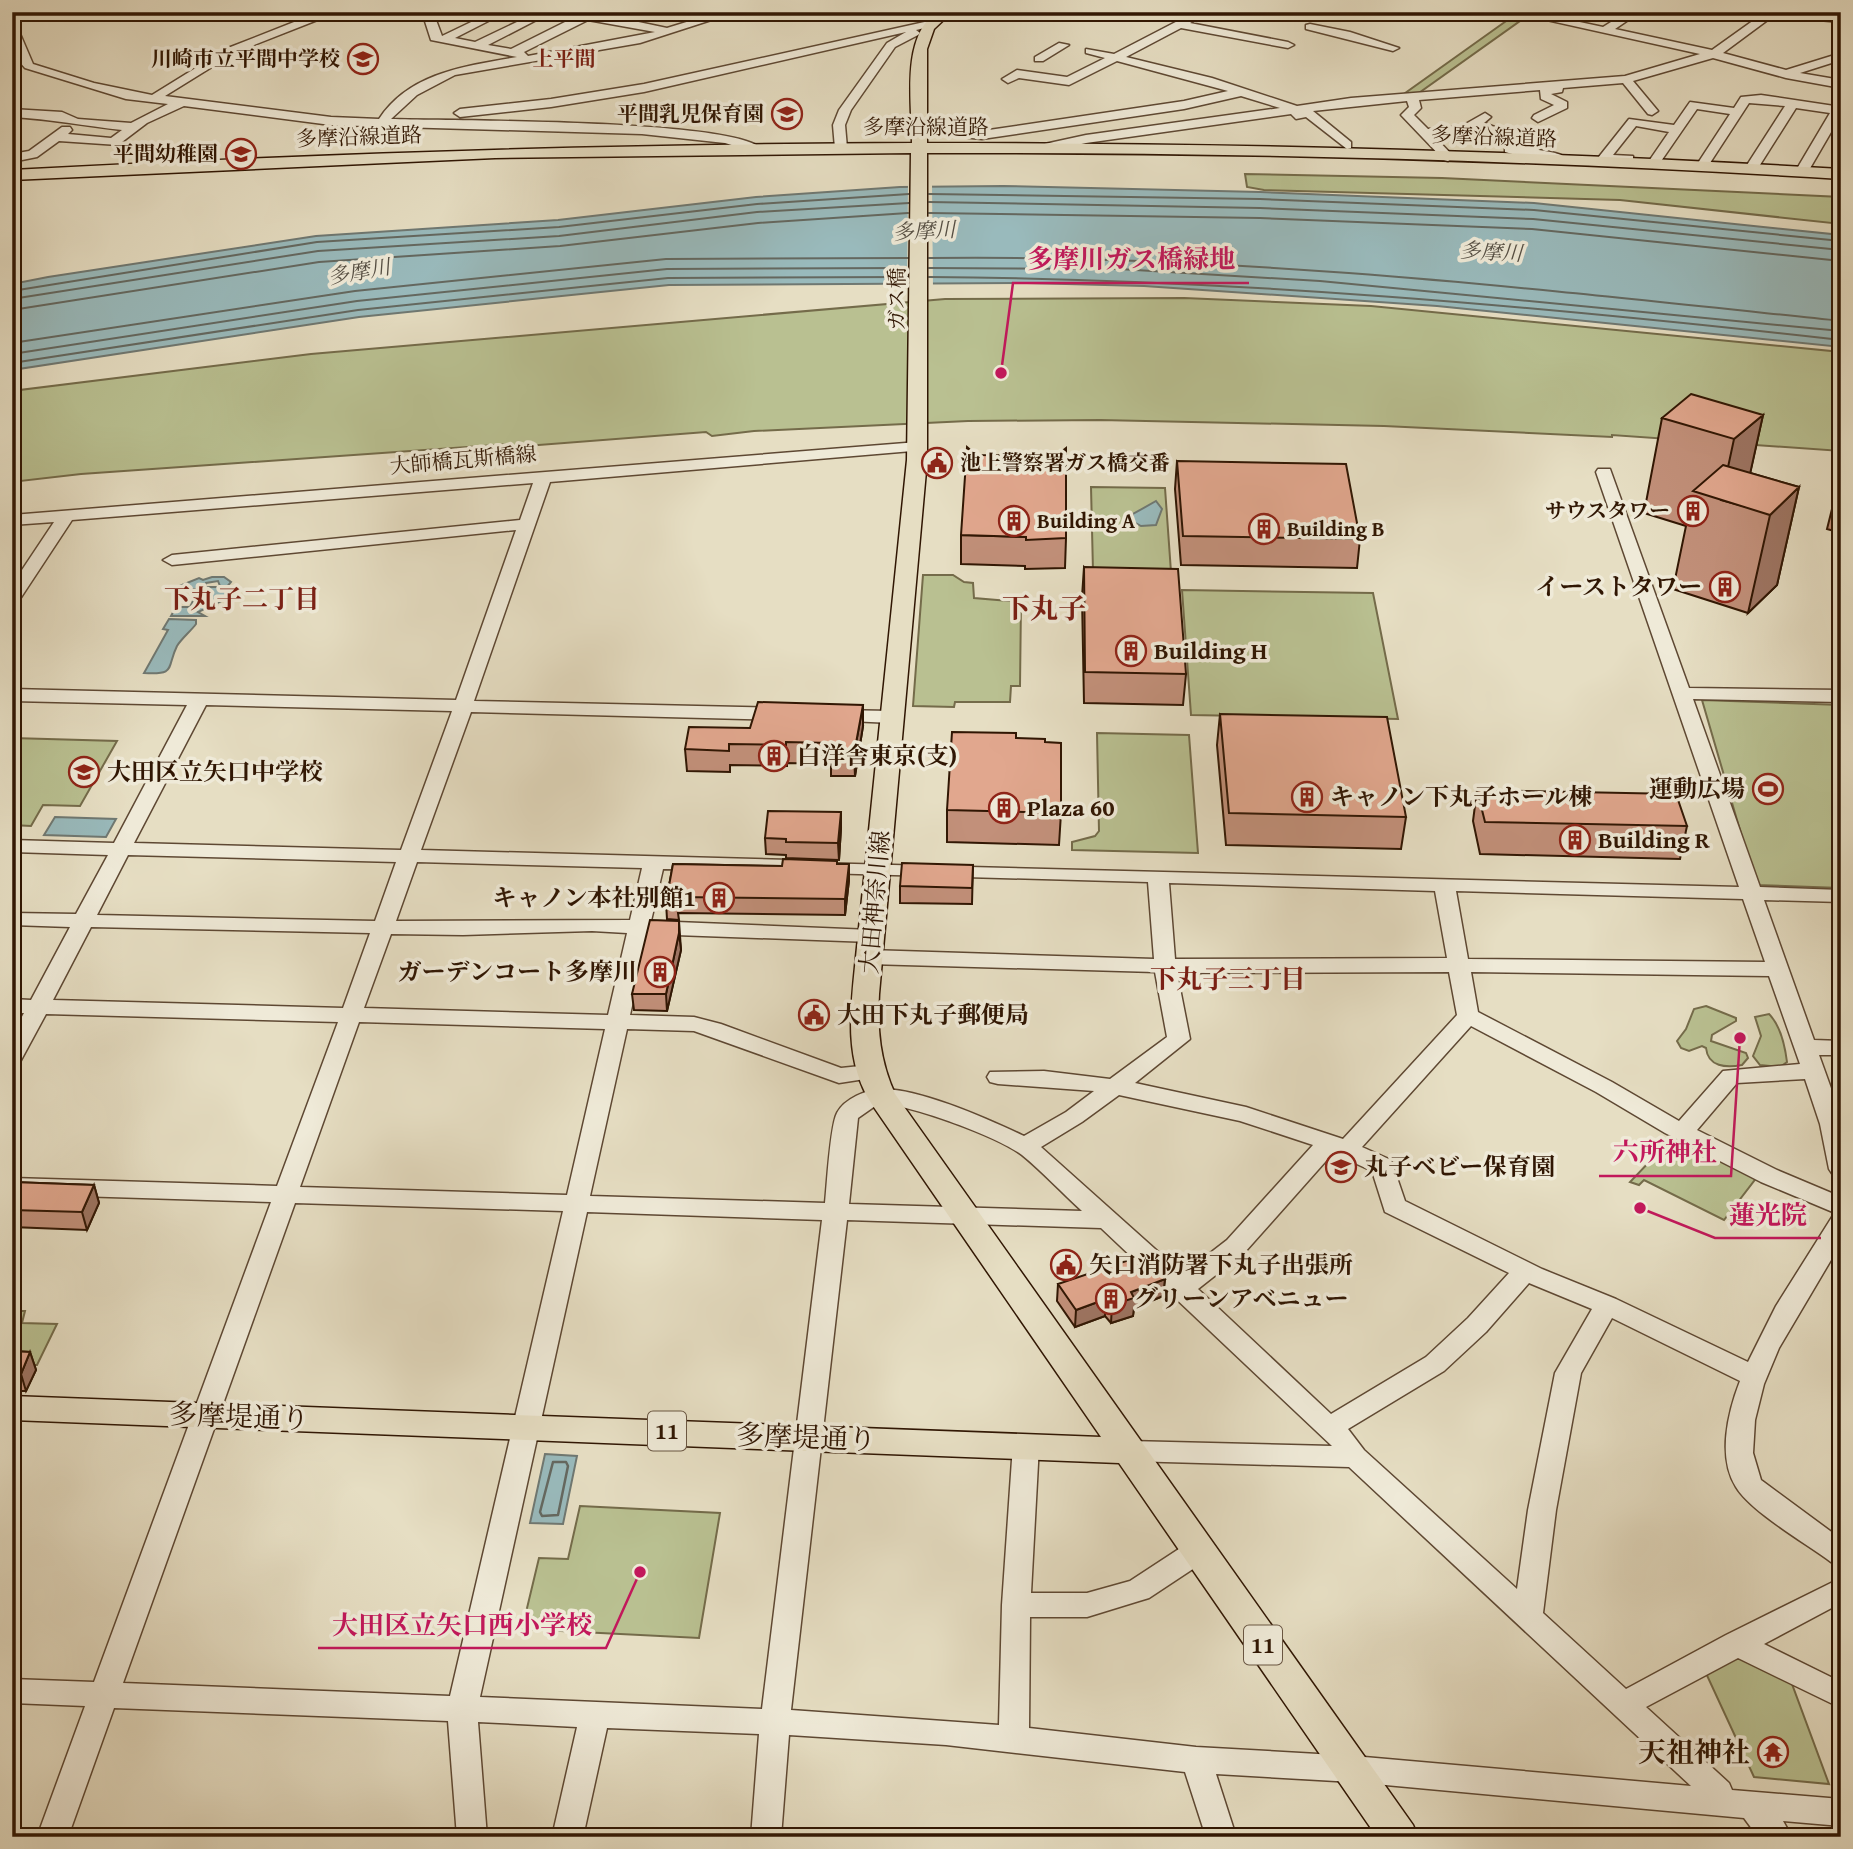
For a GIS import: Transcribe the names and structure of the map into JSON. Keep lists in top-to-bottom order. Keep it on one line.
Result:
{"streets":{"main road":["多摩沿線道路","ガス橋","大田神奈川線","多摩堤通り","11"],"street":["大師橋瓦斯橋線"]},"crossings":[["多摩沿線道路","ガス橋"],["ガス橋","大師橋瓦斯橋線"],["ガス橋","大田神奈川線"],["大師橋瓦斯橋線","大田神奈川線"],["大田神奈川線","多摩堤通り"],["大田神奈川線","11"],["多摩堤通り","11"]],"districts":["上平間","下丸子二丁目","下丸子","下丸子三丁目"],"water":["多摩川"],"places":{"school or university":["川崎市立平間中学校","平間乳児保育園","平間幼稚園","大田区立矢口中学校","丸子ベビー保育園"],"other":["多摩川ガス橋緑地","六所神社","蓮光院","大田区立矢口西小学校"],"public building":["池上警察署ガス橋交番","大田下丸子郵便局","矢口消防署下丸子出張所"],"building":["サウスタワー","Building A","Building B","イーストタワー","Building H","白洋舎東京(支)","キャノン下丸子ホール棟","Plaza 60","Building R","キャノン本社別館1","ガーデンコート多摩川","グリーンアベニュー"],"sports":["運動広場"],"temple":["天祖神社"]}}
